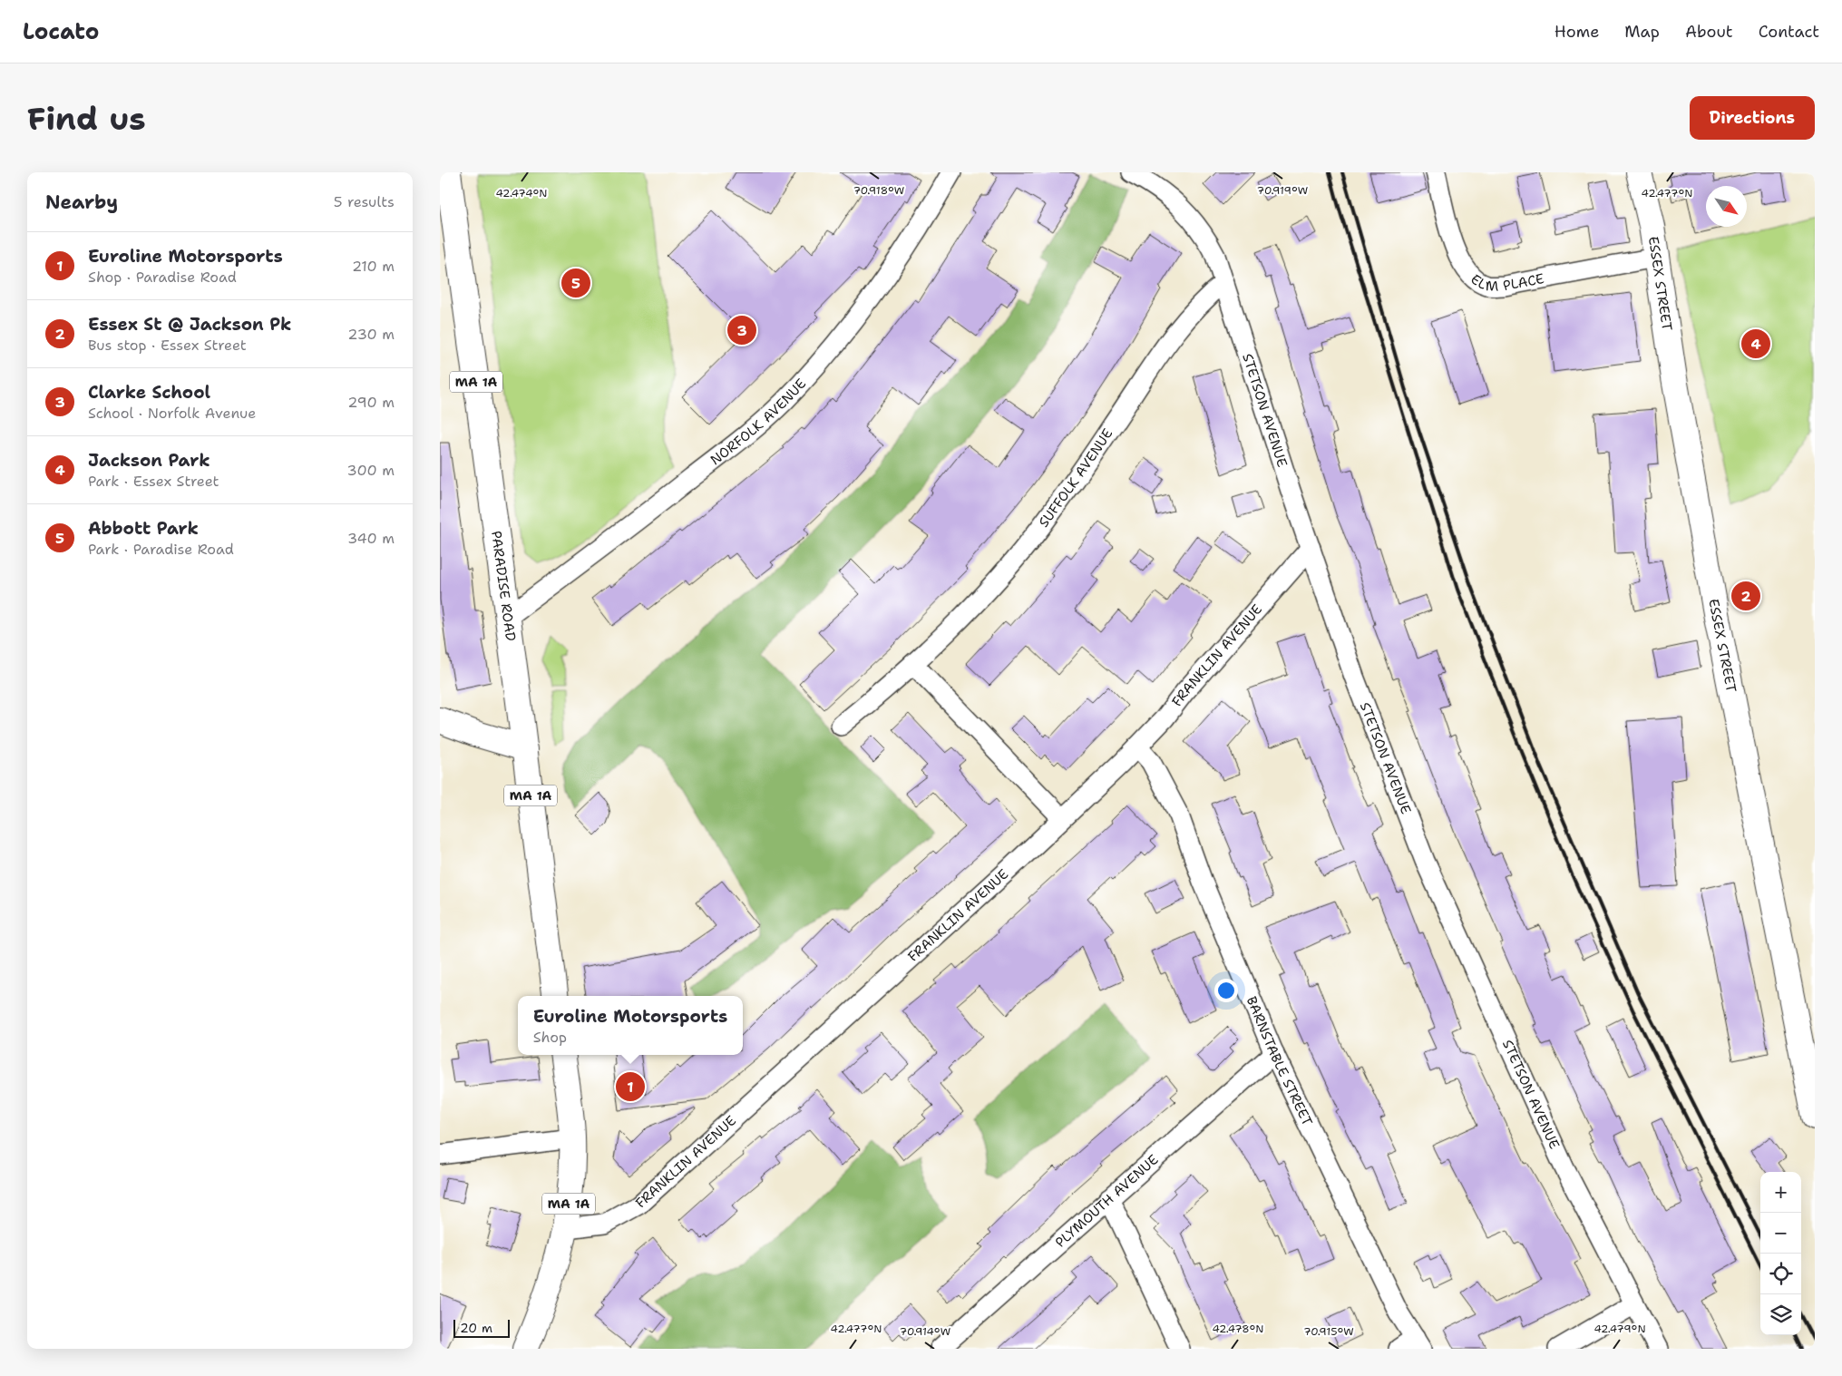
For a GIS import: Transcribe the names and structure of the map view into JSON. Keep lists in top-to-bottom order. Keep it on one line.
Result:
{"streets":{"main road":["ESSEX STREET","MA 1A","PARADISE ROAD"],"street":["ELM PLACE","STETSON AVENUE","NORFOLK AVENUE","SUFFOLK AVENUE","FRANKLIN AVENUE","BARNSTABLE STREET","PLYMOUTH AVENUE"]},"crossings":[["ELM PLACE","ESSEX STREET"],["MA 1A","FRANKLIN AVENUE"],["STETSON AVENUE","SUFFOLK AVENUE"],["STETSON AVENUE","FRANKLIN AVENUE"],["NORFOLK AVENUE","PARADISE ROAD"],["FRANKLIN AVENUE","BARNSTABLE STREET"],["BARNSTABLE STREET","PLYMOUTH AVENUE"]],"scale_bar":"20 m","north":"bottom right","page":{"header":"Locato","nav":["Home","Map","About","Contact"],"buttons":"Directions","title":"Find us","heading":["Nearby","5 results"],"list":[{"mark":"1","name":"Euroline Motorsports","note":"Shop · Paradise Road","value":"210 m"},{"mark":"2","name":"Essex St @ Jackson Pk","note":"Bus stop · Essex Street","value":"230 m"},{"mark":"3","name":"Clarke School","note":"School · Norfolk Avenue","value":"290 m"},{"mark":"4","name":"Jackson Park","note":"Park · Essex Street","value":"300 m"},{"mark":"5","name":"Abbott Park","note":"Park · Paradise Road","value":"340 m"}],"pins":["5","3","4","2","1"],"popup":["Euroline Motorsports","Shop"],"map_buttons":["+","−"],"scale":"20 m"},"coordinates":["70.918°W","70.919°W","42.474°N","42.477°N","42.478°N","42.479°N","70.914°W","70.915°W"]}
